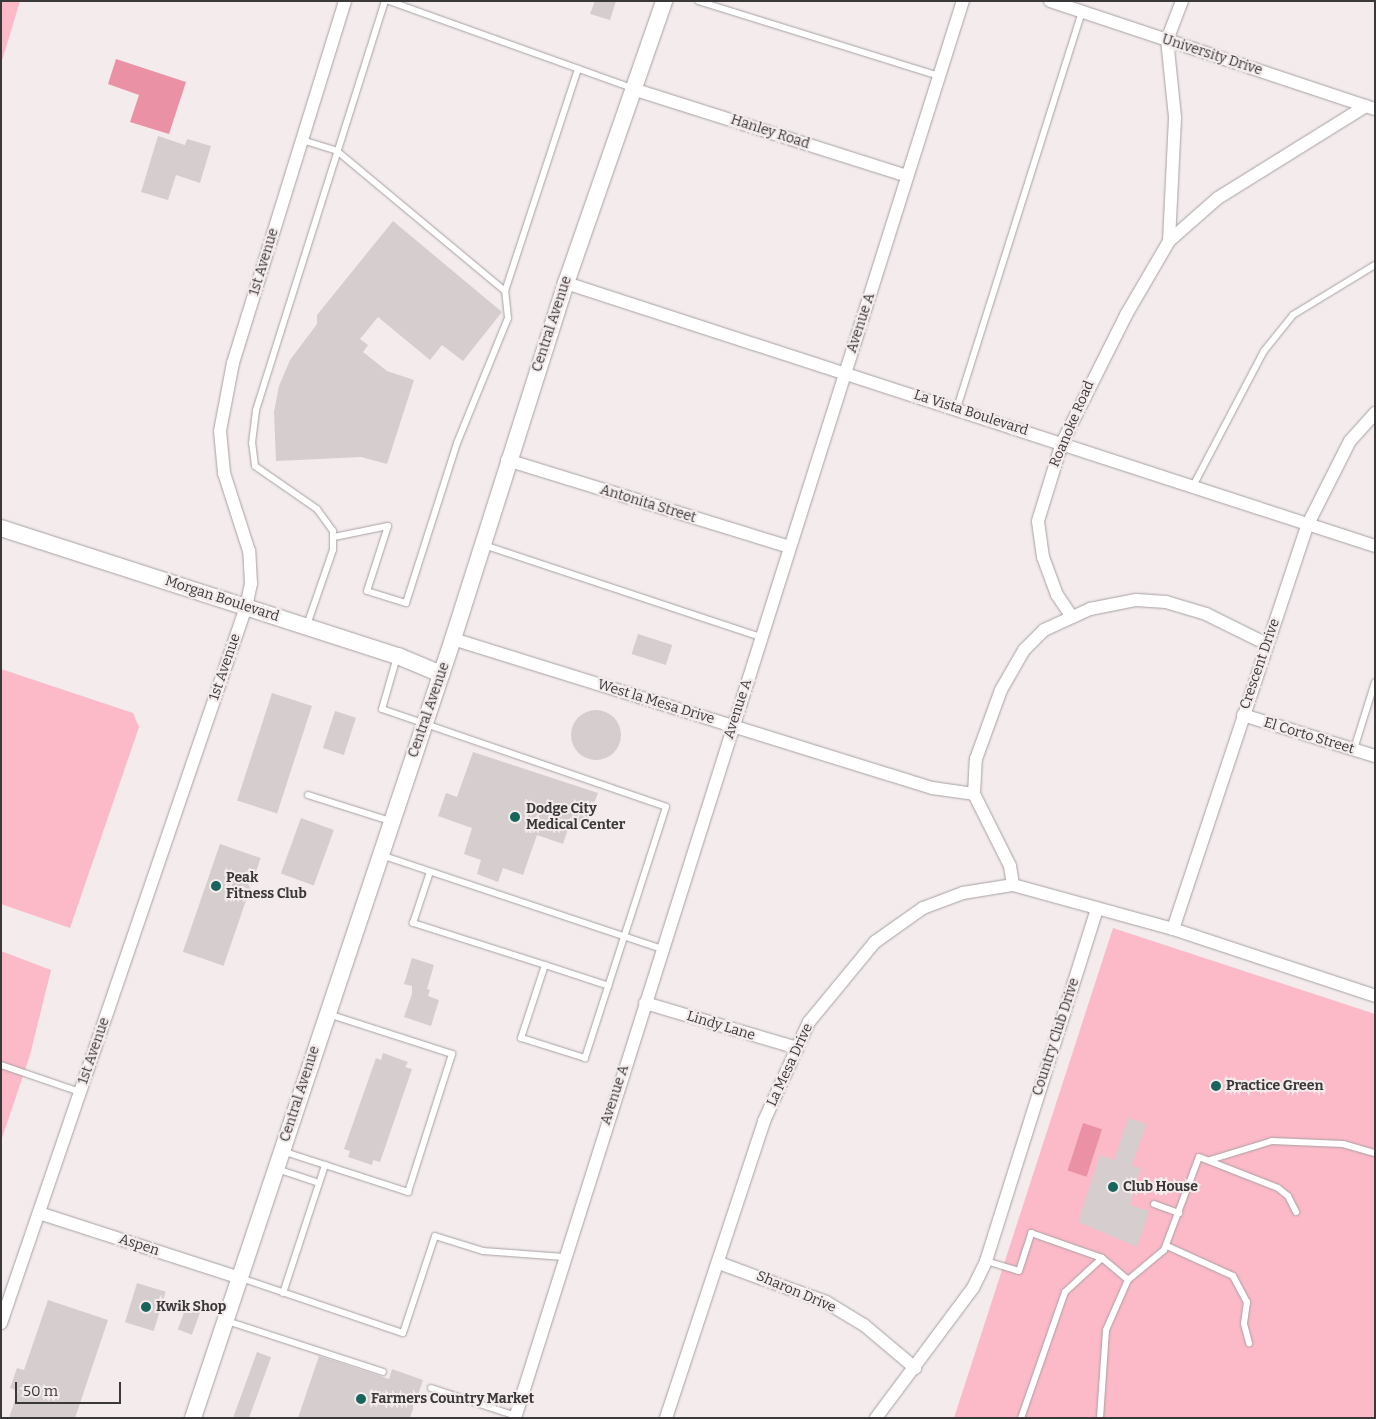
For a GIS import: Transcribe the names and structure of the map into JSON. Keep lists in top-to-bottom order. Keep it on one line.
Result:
{"streets":{"street":["University Drive","Hanley Road","1st Avenue","Avenue A","Central Avenue","La Vista Boulevard","Roanoke Road","Antonita Street","Morgan Boulevard","Crescent Drive","West la Mesa Drive","El Corto Street","Lindy Lane","Country Club Drive","La Mesa Drive","Aspen","Sharon Drive"]},"crossings":[["University Drive","Roanoke Road"],["Hanley Road","Avenue A"],["Hanley Road","Central Avenue"],["1st Avenue","Morgan Boulevard"],["1st Avenue","Aspen"],["Avenue A","La Vista Boulevard"],["Avenue A","Antonita Street"],["Avenue A","West la Mesa Drive"],["Avenue A","Lindy Lane"],["Central Avenue","La Vista Boulevard"],["Central Avenue","Antonita Street"],["Central Avenue","Morgan Boulevard"],["Central Avenue","West la Mesa Drive"],["Central Avenue","Aspen"],["La Vista Boulevard","Roanoke Road"],["La Vista Boulevard","Crescent Drive"],["Crescent Drive","El Corto Street"],["Lindy Lane","La Mesa Drive"],["Country Club Drive","Sharon Drive"],["La Mesa Drive","Sharon Drive"]],"places":["Dodge City Medical Center","Peak Fitness Club","Practice Green","Club House","Kwik Shop","Farmers Country Market"],"scale_bar":"50 m"}
